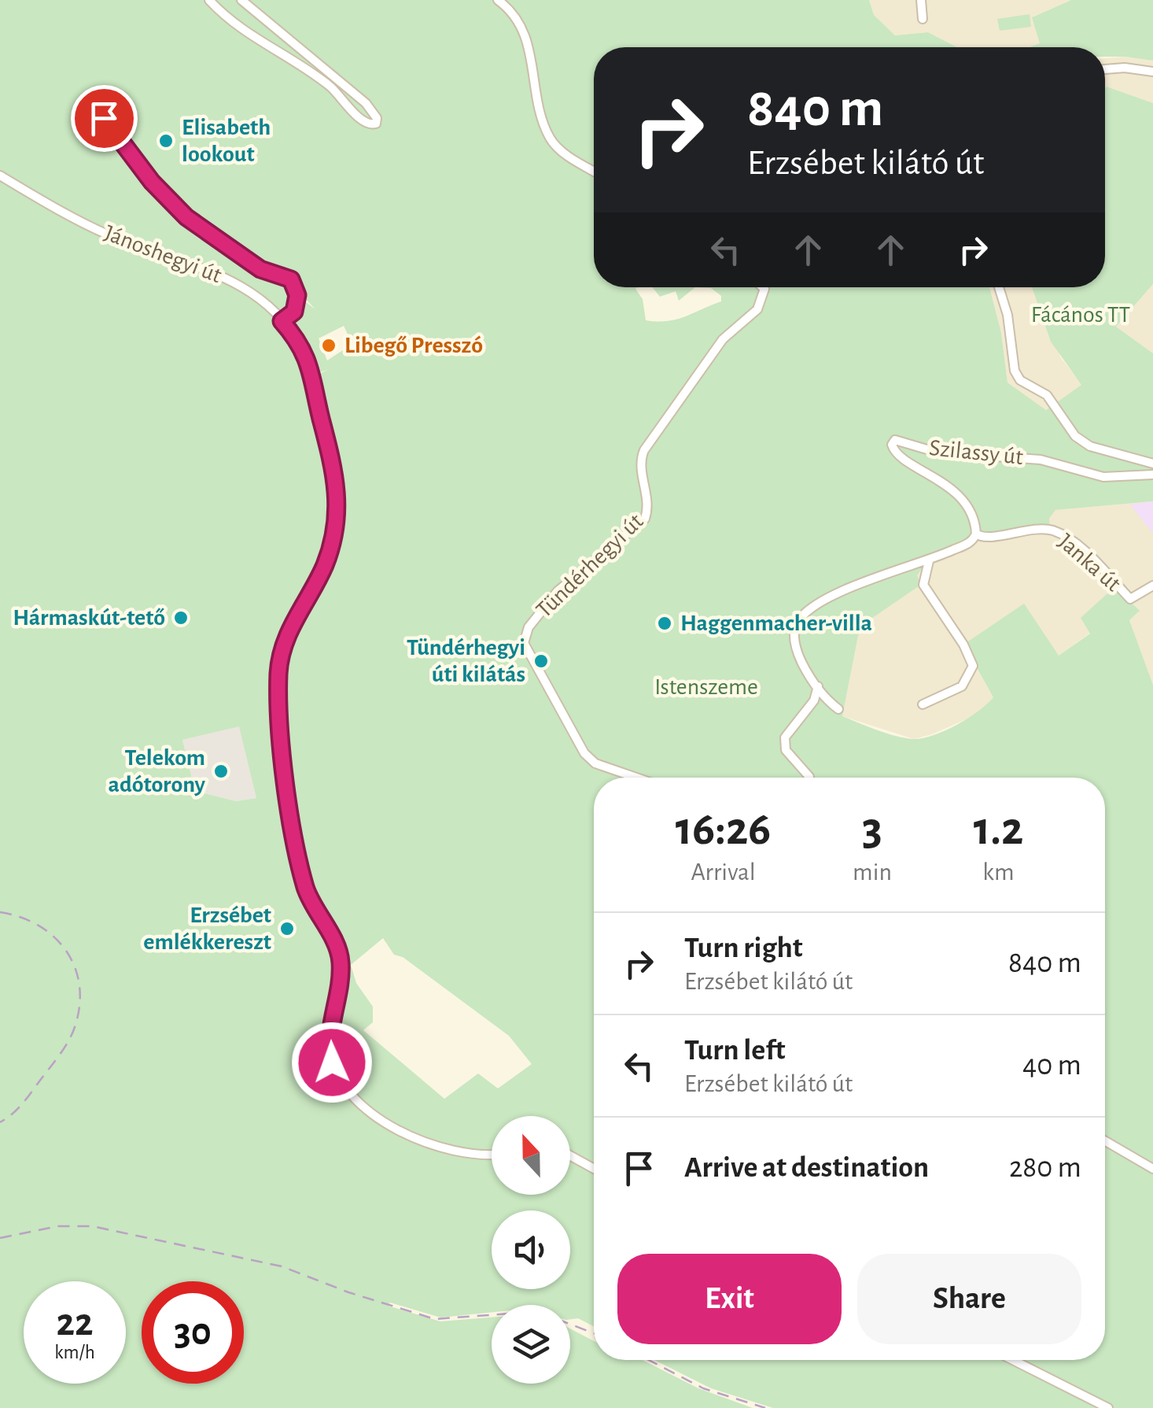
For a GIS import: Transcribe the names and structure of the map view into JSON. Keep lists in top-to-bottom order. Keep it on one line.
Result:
{"streets":{"street":["Jánoshegyi út","Szilassy út","Janka út","Tündérhegyi út"]},"crossings":[["Szilassy út","Janka út"]],"parks":["Fácános TT","Istenszeme"],"places":["Elisabeth lookout","Libegő Presszó","Hármaskút-tető","Haggenmacher-villa","Tündérhegyi úti kilátás","Telekom adótorony","Erzsébet emlékkereszt"],"north":"top","page":{"turn":["840 m","Erzsébet kilátó út"],"eta":["16:26","Arrival","3","min","1.2","km"],"list":[{"name":"Turn right","note":"Erzsébet kilátó út","value":"840 m"},{"name":"Turn left","note":"Erzsébet kilátó út","value":"40 m"},{"name":"Arrive at destination","value":"280 m"}],"buttons":["Exit","Share"],"speed":"22 km/h","limit":"30"}}
